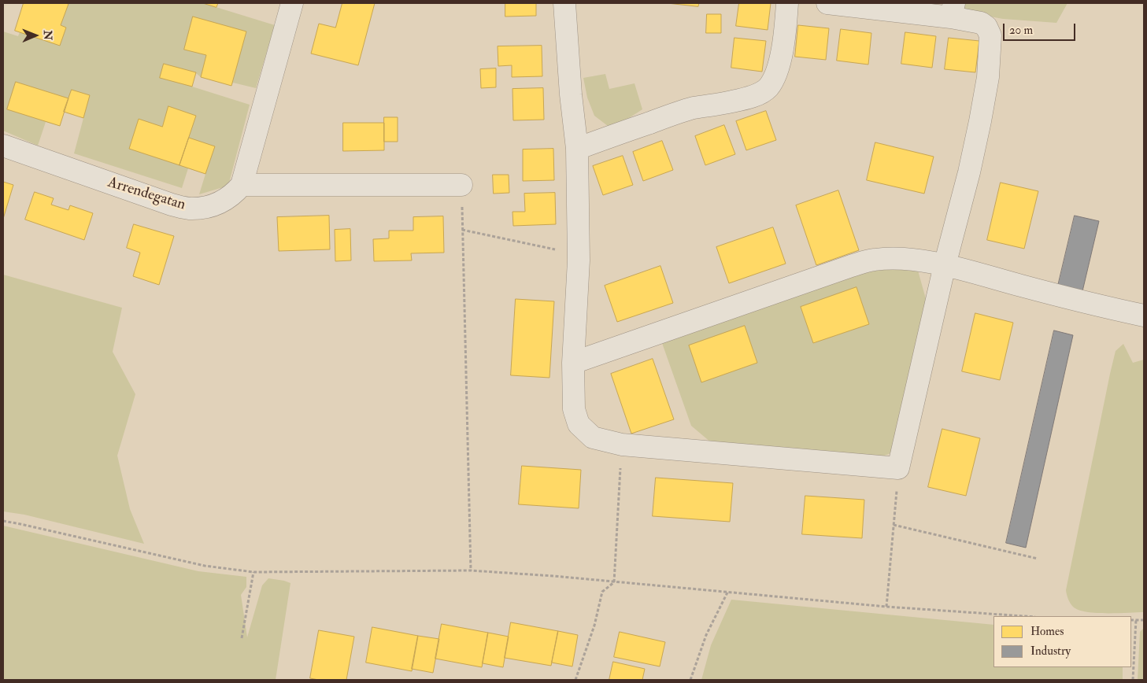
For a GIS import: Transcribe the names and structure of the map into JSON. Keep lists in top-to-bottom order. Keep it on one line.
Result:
{"streets":{"street":["Arrendegatan"]},"legend":["Homes","Industry"],"scale_bar":"20 m","north":"right"}
